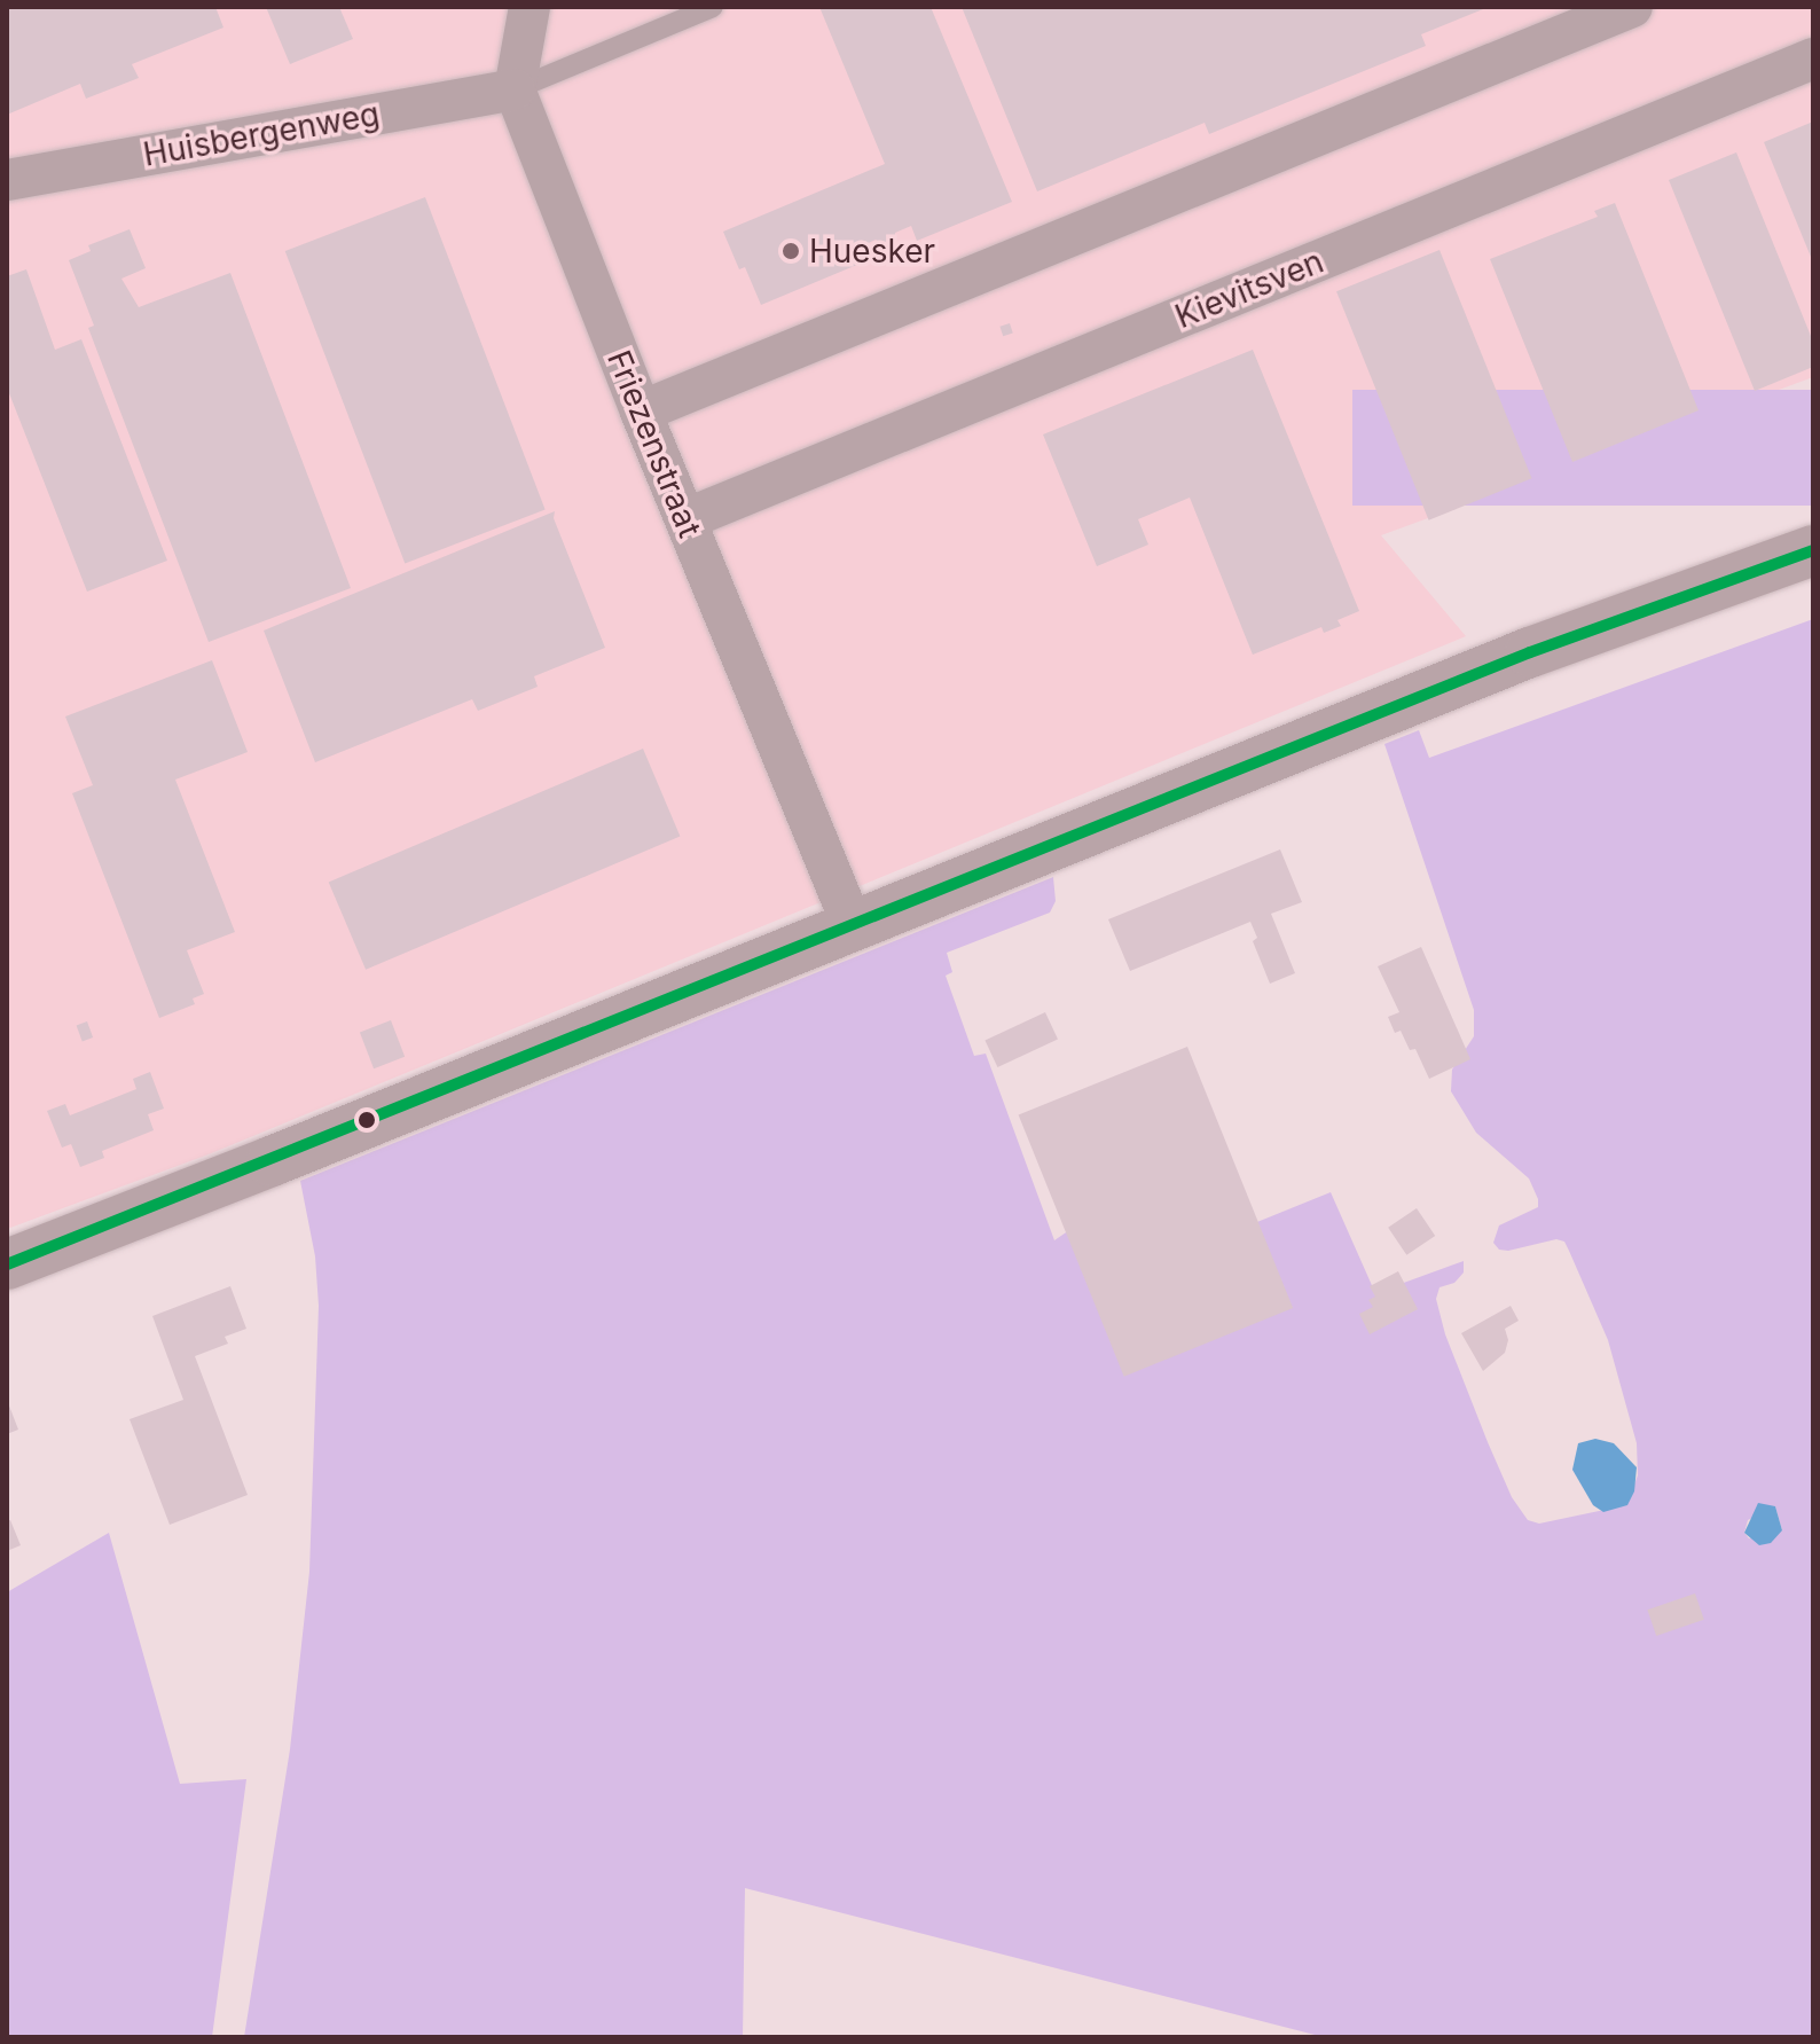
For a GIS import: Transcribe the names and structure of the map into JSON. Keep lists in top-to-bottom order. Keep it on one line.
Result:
{"streets":{"street":["Huisbergenweg","Kievitsven","Friezenstraat"]},"crossings":[["Huisbergenweg","Friezenstraat"],["Kievitsven","Friezenstraat"]],"places":["Huesker"]}
